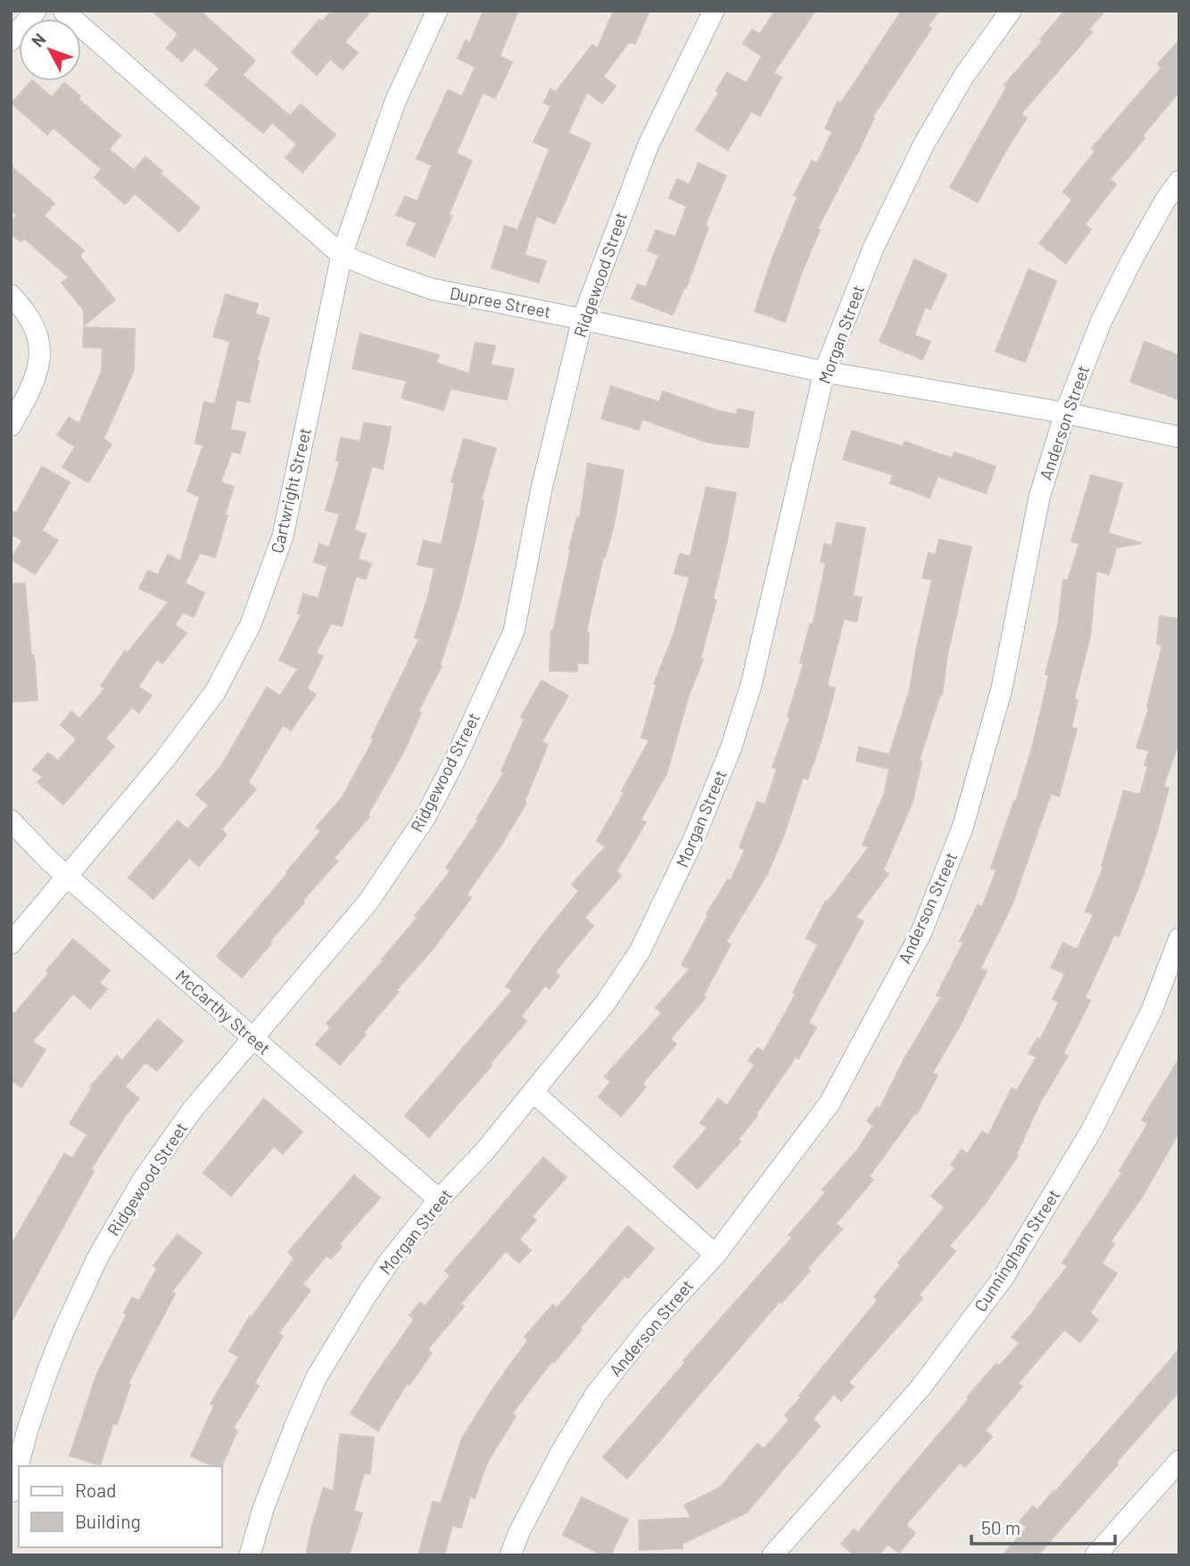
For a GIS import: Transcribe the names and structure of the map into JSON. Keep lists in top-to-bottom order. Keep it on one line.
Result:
{"streets":{"street":["Ridgewood Street","Dupree Street","Morgan Street","Anderson Street","Cartwright Street","McCarthy Street","Cunningham Street"]},"crossings":[["Ridgewood Street","Dupree Street"],["Ridgewood Street","McCarthy Street"],["Dupree Street","Morgan Street"],["Dupree Street","Anderson Street"],["Dupree Street","Cartwright Street"],["Morgan Street","McCarthy Street"],["Cartwright Street","McCarthy Street"]],"legend":["Road","Building"],"scale_bar":"50 m","north":"top left"}
